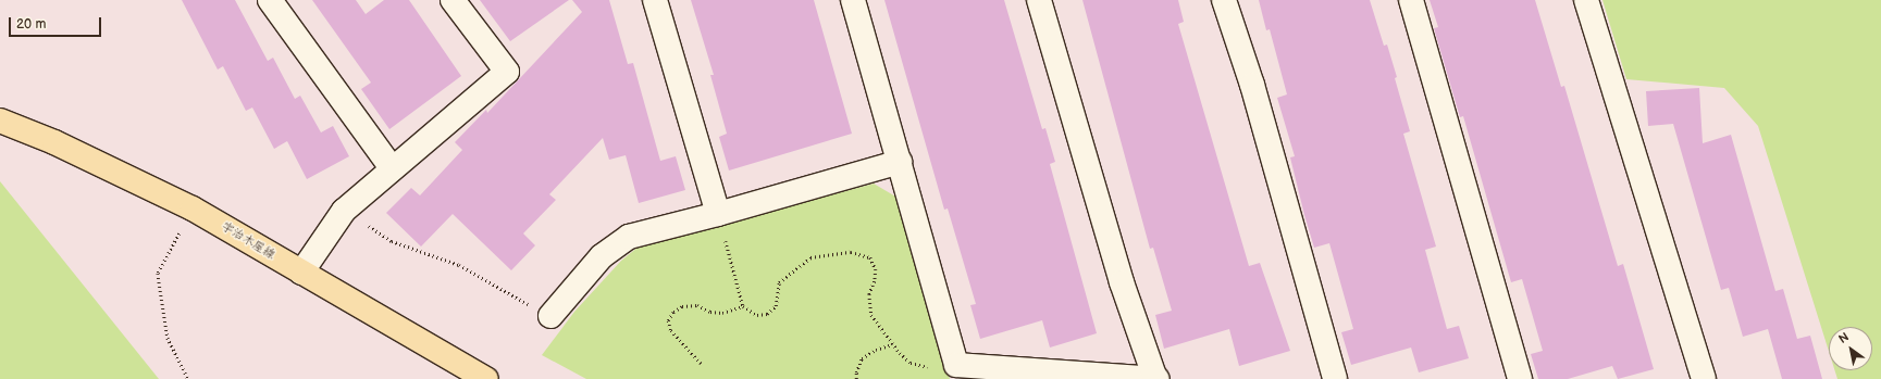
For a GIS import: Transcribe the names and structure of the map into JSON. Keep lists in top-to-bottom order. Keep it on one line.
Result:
{"streets":{"main road":["宇治木屋線"]},"scale_bar":"20 m","north":"top left"}
